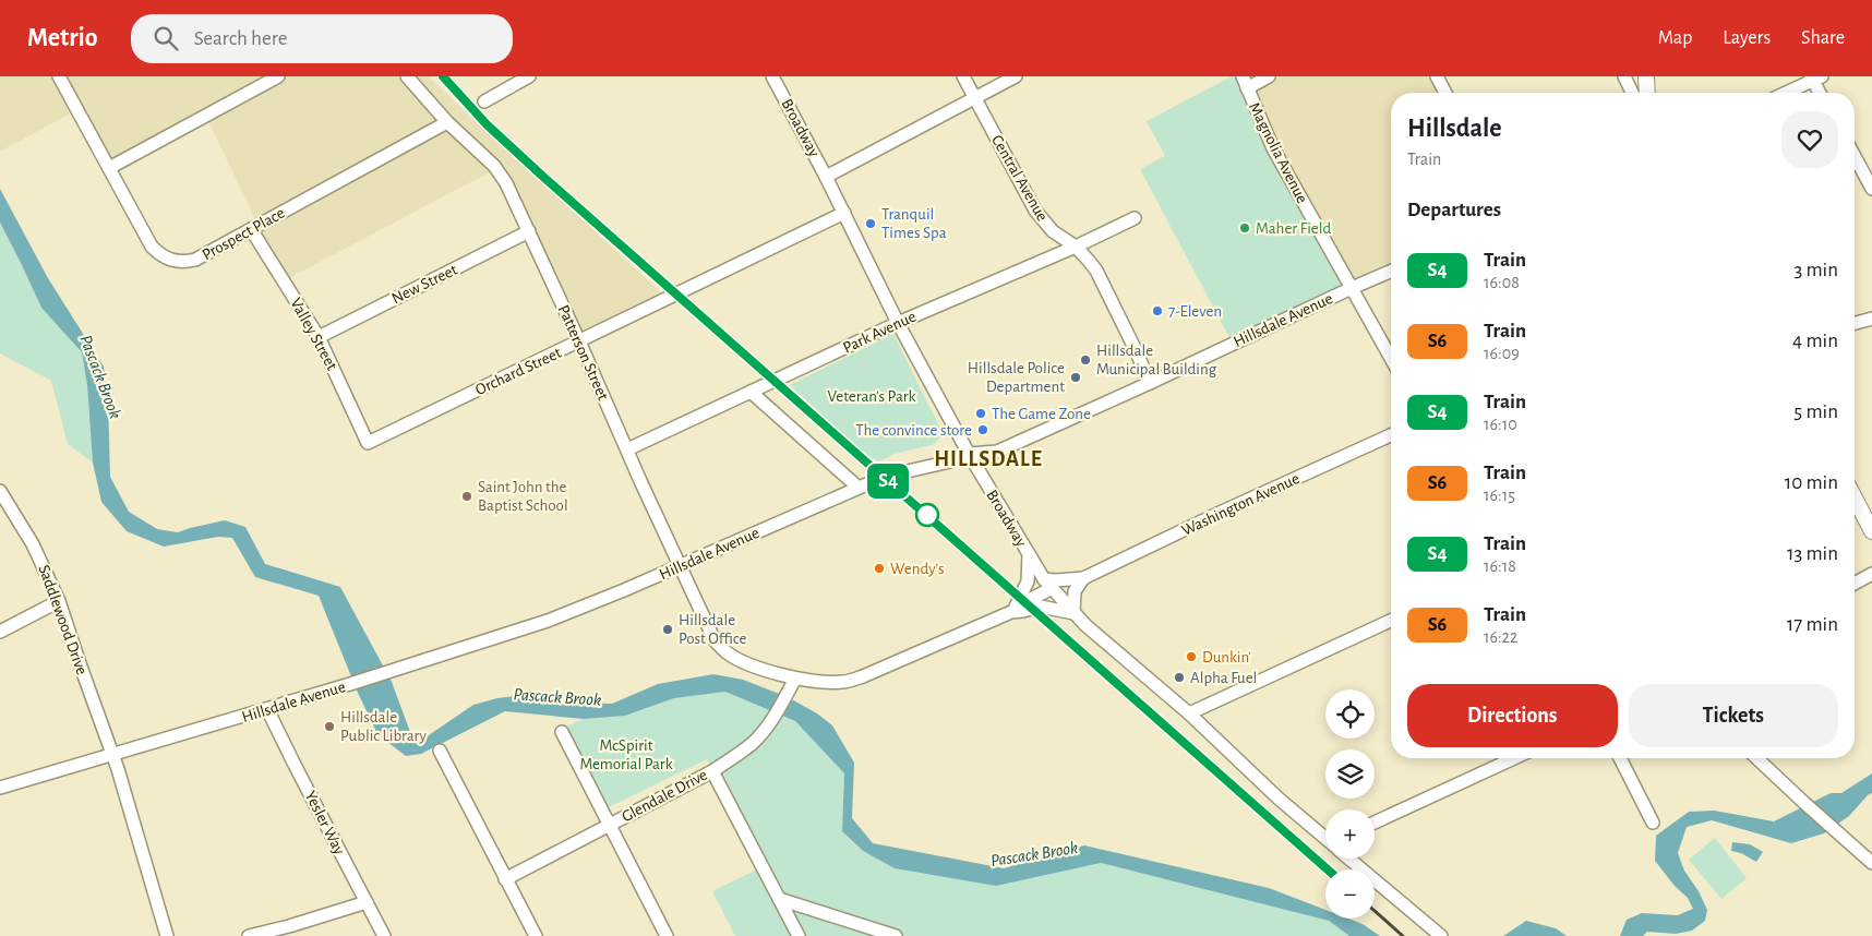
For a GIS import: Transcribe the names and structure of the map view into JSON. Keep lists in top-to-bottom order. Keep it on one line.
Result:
{"streets":{"street":["Broadway","Magnolia Avenue","Central Avenue","Prospect Place","New Street","Hillsdale Avenue","Park Avenue","Valley Street","Patterson Street","Orchard Street","Washington Avenue","Saddlewood Drive","Glendale Drive","Yesler Way"]},"crossings":[["Broadway","Hillsdale Avenue"],["Broadway","Park Avenue"],["Broadway","Orchard Street"],["Broadway","Washington Avenue"],["Magnolia Avenue","Hillsdale Avenue"],["Central Avenue","Hillsdale Avenue"],["Central Avenue","Park Avenue"],["Prospect Place","Valley Street"],["Prospect Place","Patterson Street"],["New Street","Valley Street"],["New Street","Patterson Street"],["Hillsdale Avenue","Patterson Street"],["Hillsdale Avenue","Saddlewood Drive"],["Hillsdale Avenue","Yesler Way"],["Park Avenue","Patterson Street"],["Valley Street","Orchard Street"],["Patterson Street","Orchard Street"],["Patterson Street","Washington Avenue"],["Washington Avenue","Glendale Drive"]],"districts":["HILLSDALE"],"water":["Pascack Brook"],"parks":["Veteran's Park","McSpirit Memorial Park"],"places":["Tranquil Times Spa","Maher Field","7-Eleven","Hillsdale Municipal Building","Hillsdale Police Department","The Game Zone","The convince store","Saint John the Baptist School","Wendy's","Hillsdale Post Office","Dunkin'","Alpha Fuel","Hillsdale Public Library"],"page":{"header":"Metrio","search":"Search here","nav":["Map","Layers","Share"],"on_map":"S4","heading":[["Hillsdale","Train"],"Departures"],"list":[{"mark":"S4","name":"Train","note":"16:08","value":"3 min"},{"mark":"S6","name":"Train","note":"16:09","value":"4 min"},{"mark":"S4","name":"Train","note":"16:10","value":"5 min"},{"mark":"S6","name":"Train","note":"16:15","value":"10 min"},{"mark":"S4","name":"Train","note":"16:18","value":"13 min"},{"mark":"S6","name":"Train","note":"16:22","value":"17 min"}],"buttons":["Directions","Tickets"],"map_buttons":["+","−"]}}
